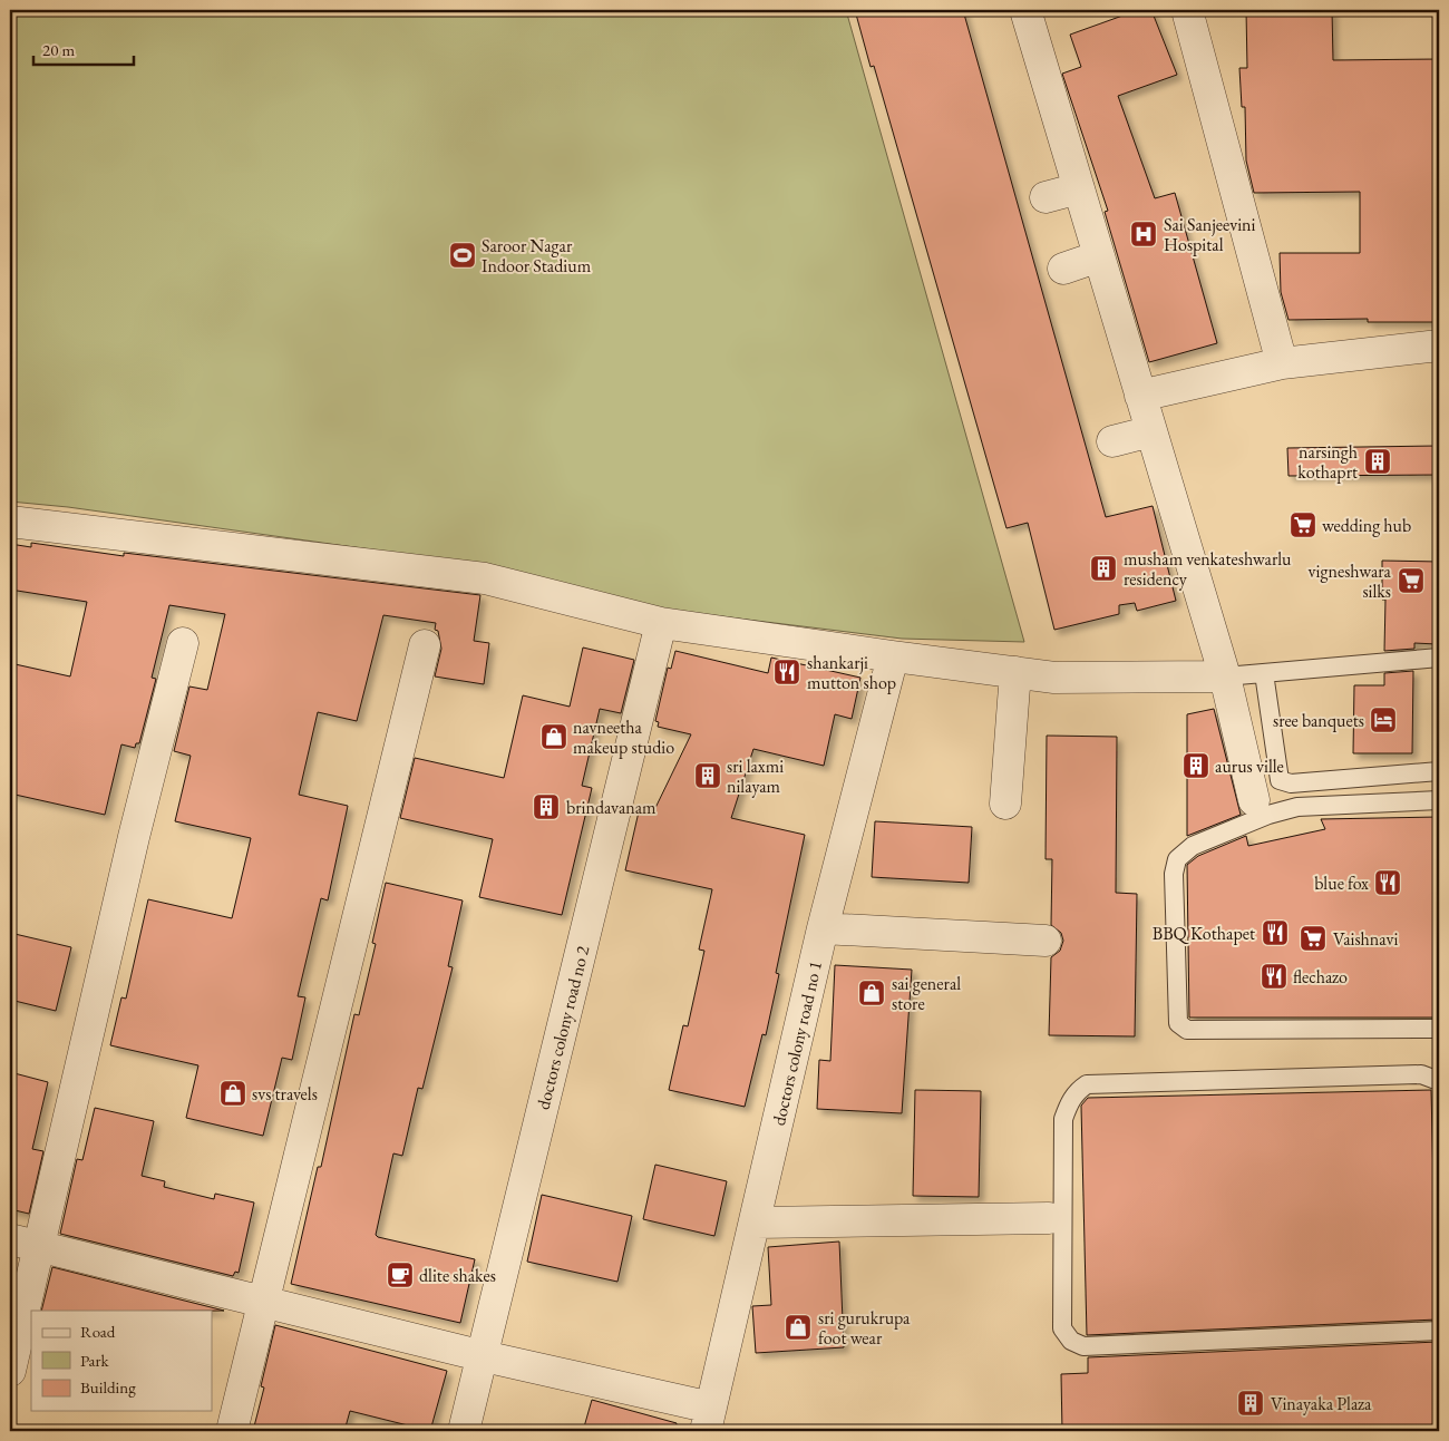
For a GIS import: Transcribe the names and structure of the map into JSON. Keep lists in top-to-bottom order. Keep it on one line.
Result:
{"streets":{"street":["doctors colony road no 2","doctors colony road no 1"]},"places":{"hospital":["Sai Sanjeevini Hospital"],"sports":["Saroor Nagar Indoor Stadium"],"building":["narsingh kothaprt","musham venkateshwarlu residency","aurus ville","sri laxmi nilayam","brindavanam","Vinayaka Plaza"],"supermarket":["wedding hub","vigneshwara silks","Vaishnavi"],"restaurant":["shankarji mutton shop","blue fox","BBQ Kothapet","flechazo"],"hotel":["sree banquets"],"shop":["navneetha makeup studio","sai general store","svs travels","sri gurukrupa foot wear"],"cafe":["dlite shakes"]},"legend":["Road","Park","Building"],"scale_bar":"20 m"}
